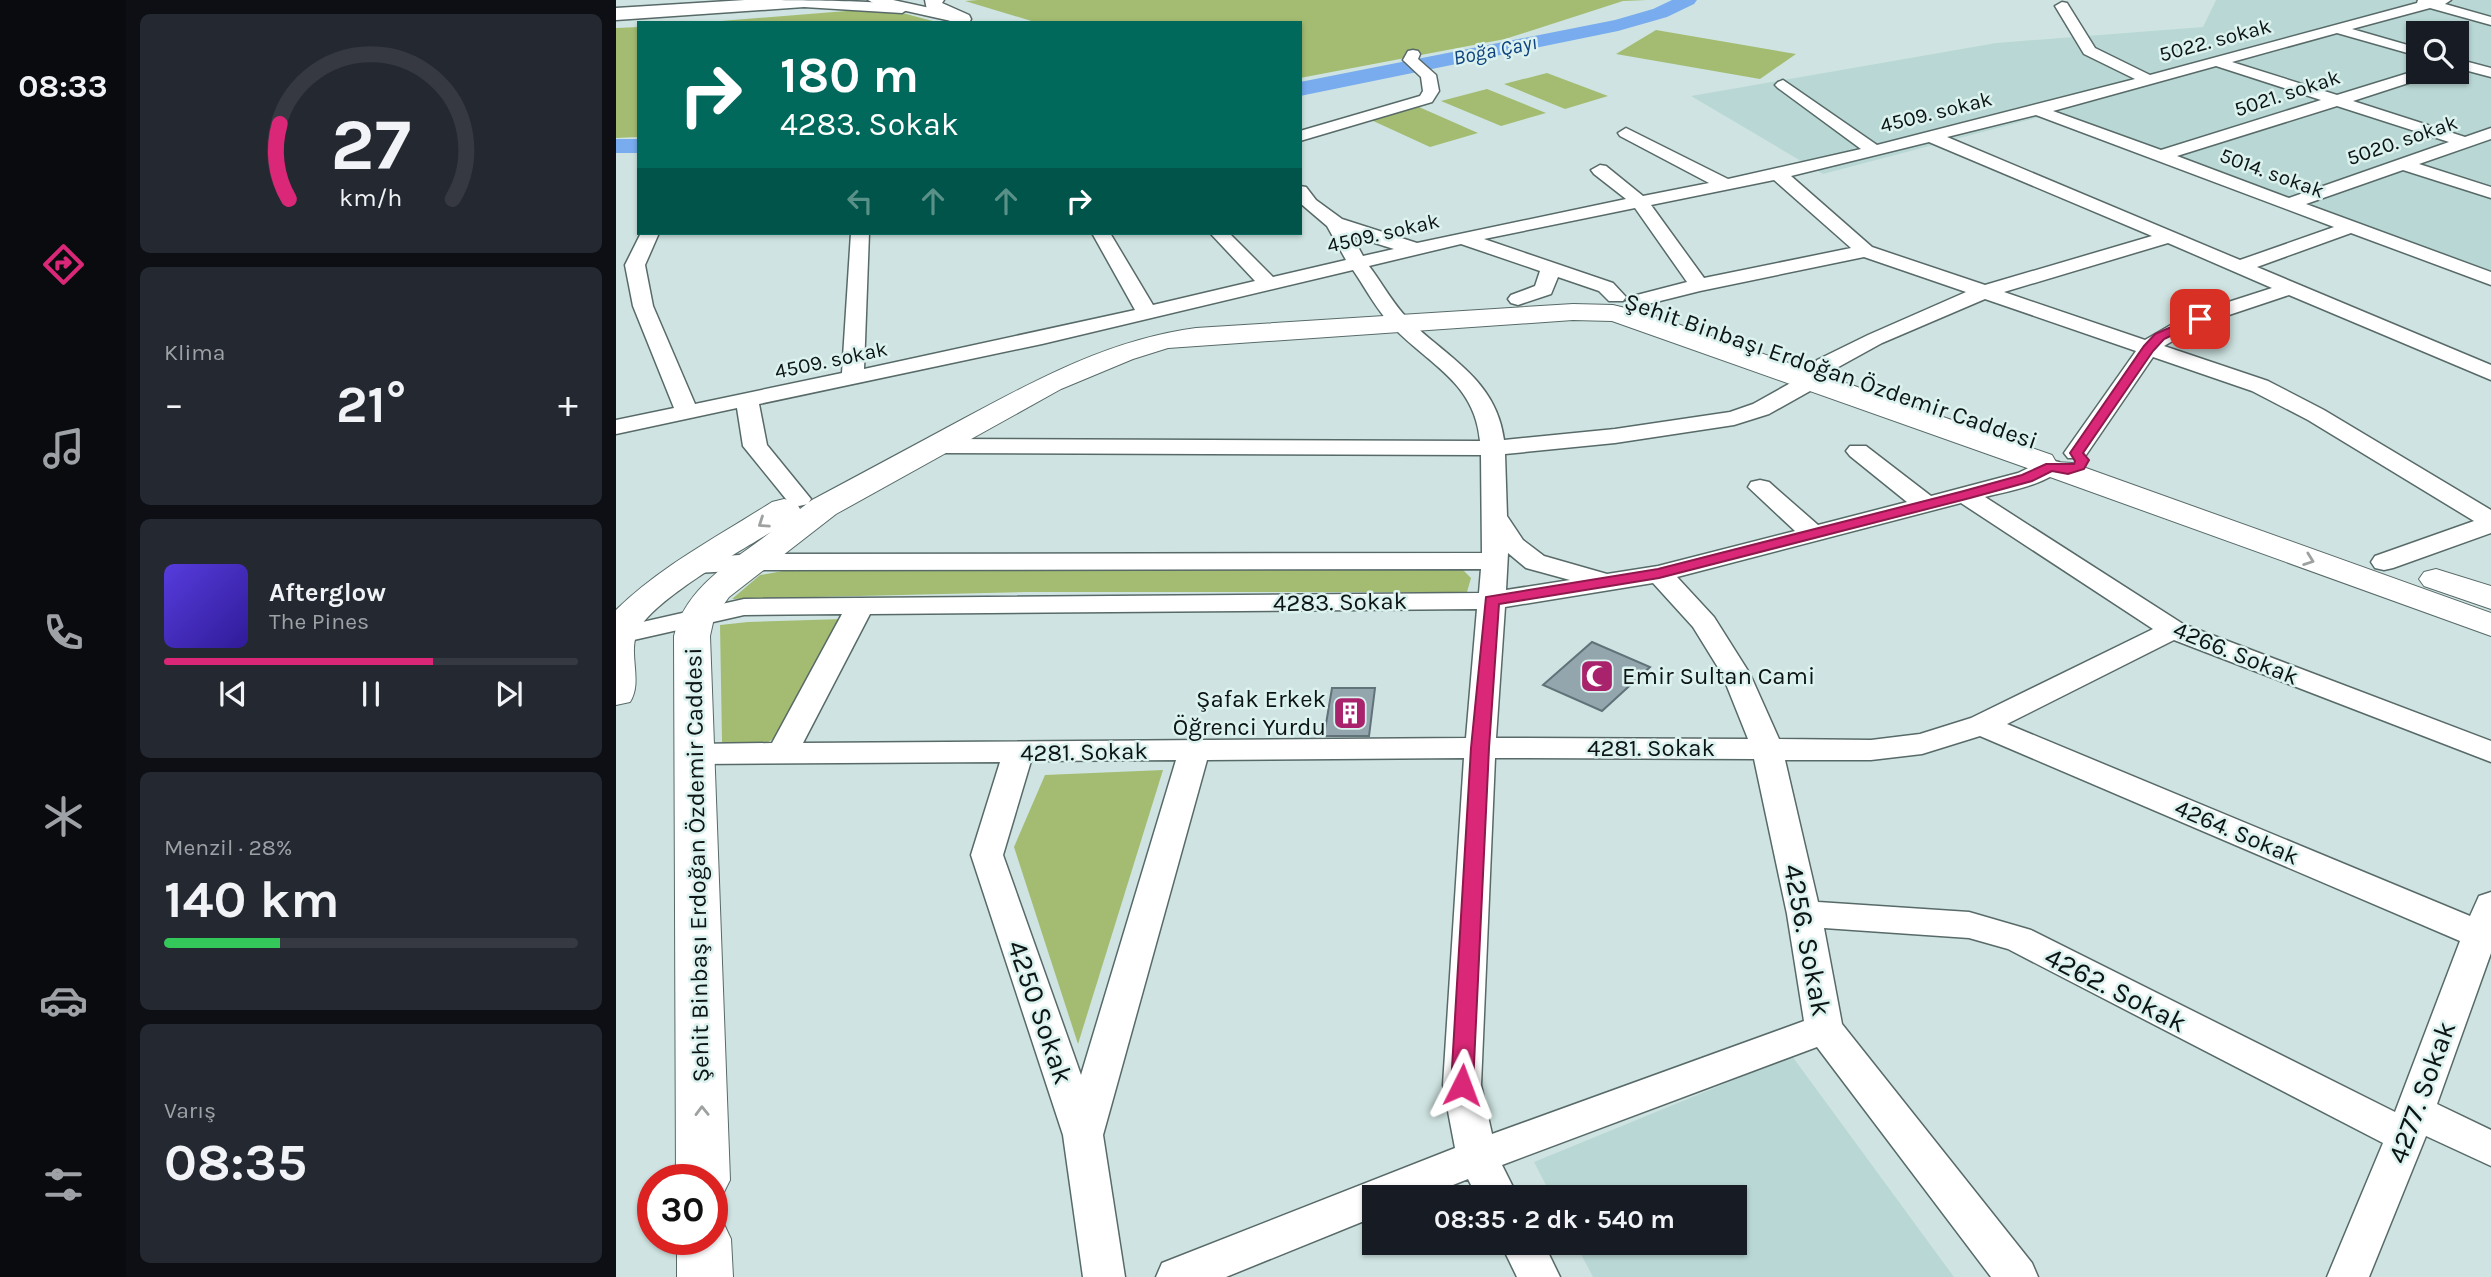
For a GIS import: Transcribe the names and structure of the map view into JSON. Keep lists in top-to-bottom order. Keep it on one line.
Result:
{"streets":{"main road":["Şehit Binbaşı Erdoğan Özdemir Caddesi"],"street":["5022. sokak","5021. sokak","4509. sokak","5020. sokak","5014. sokak","4283. Sokak","4266. Sokak","4281. Sokak","4264. Sokak","4256. Sokak","4262. Sokak","4250 Sokak","4277. Sokak"]},"crossings":[["5022. sokak","4509. sokak"],["5022. sokak","5014. sokak"],["5021. sokak","5014. sokak"],["4509. sokak","5014. sokak"],["5020. sokak","5014. sokak"],["Şehit Binbaşı Erdoğan Özdemir Caddesi","4283. Sokak"],["Şehit Binbaşı Erdoğan Özdemir Caddesi","4281. Sokak"],["4283. Sokak","4266. Sokak"],["4283. Sokak","4256. Sokak"],["4266. Sokak","4281. Sokak"],["4281. Sokak","4264. Sokak"],["4281. Sokak","4256. Sokak"],["4281. Sokak","4250 Sokak"],["4264. Sokak","4277. Sokak"],["4256. Sokak","4262. Sokak"],["4262. Sokak","4277. Sokak"]],"water":["Boğa Çayı"],"places":{"mosque":["Emir Sultan Cami"],"building":["Şafak Erkek Öğrenci Yurdu"]},"page":{"tabs":"08:33","turn":["180 m","4283. Sokak"],"tile":["Klima",["Menzil · 28%","140 km"],["Varış","08:35"]],"heat":["−","21°","+"],"song":["Afterglow","The Pines"],"limit":"30","trip":"08:35 · 2 dk · 540 m","gauge":["27","km/h"]}}
